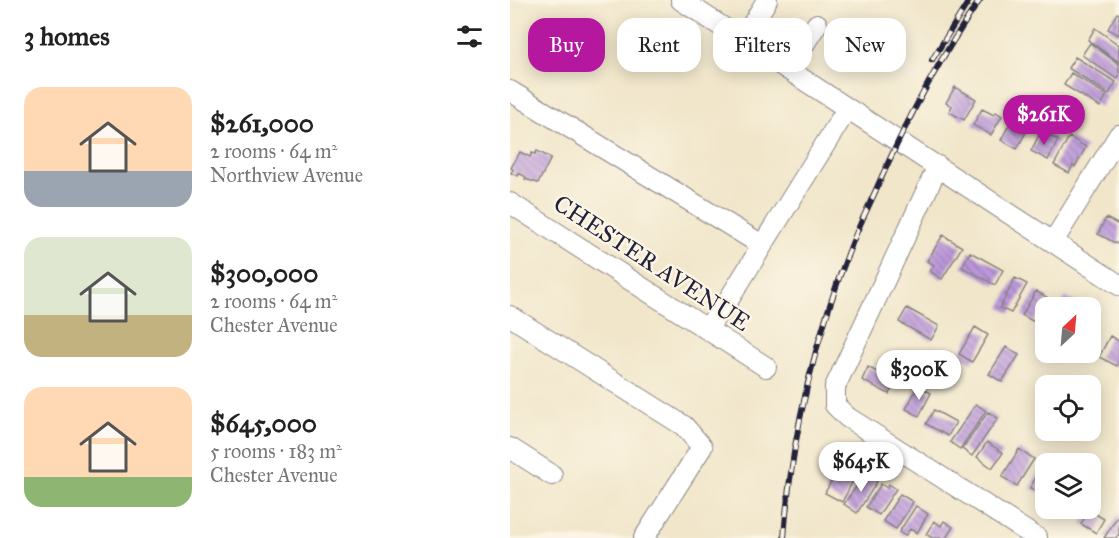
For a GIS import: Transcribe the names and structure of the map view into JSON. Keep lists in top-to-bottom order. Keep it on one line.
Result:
{"streets":{"street":["CHESTER AVENUE"]},"north":"top right","page":{"heading":"3 homes","chip":["Buy","Rent","Filters","New"],"list":[{"name":"$261,000","note":"2 rooms · 64 m² · Northview Avenue"},{"name":"$300,000","note":"2 rooms · 64 m² · Chester Avenue"},{"name":"$645,000","note":"5 rooms · 183 m² · Chester Avenue"}],"price":["$261K","$300K","$645K"]}}
